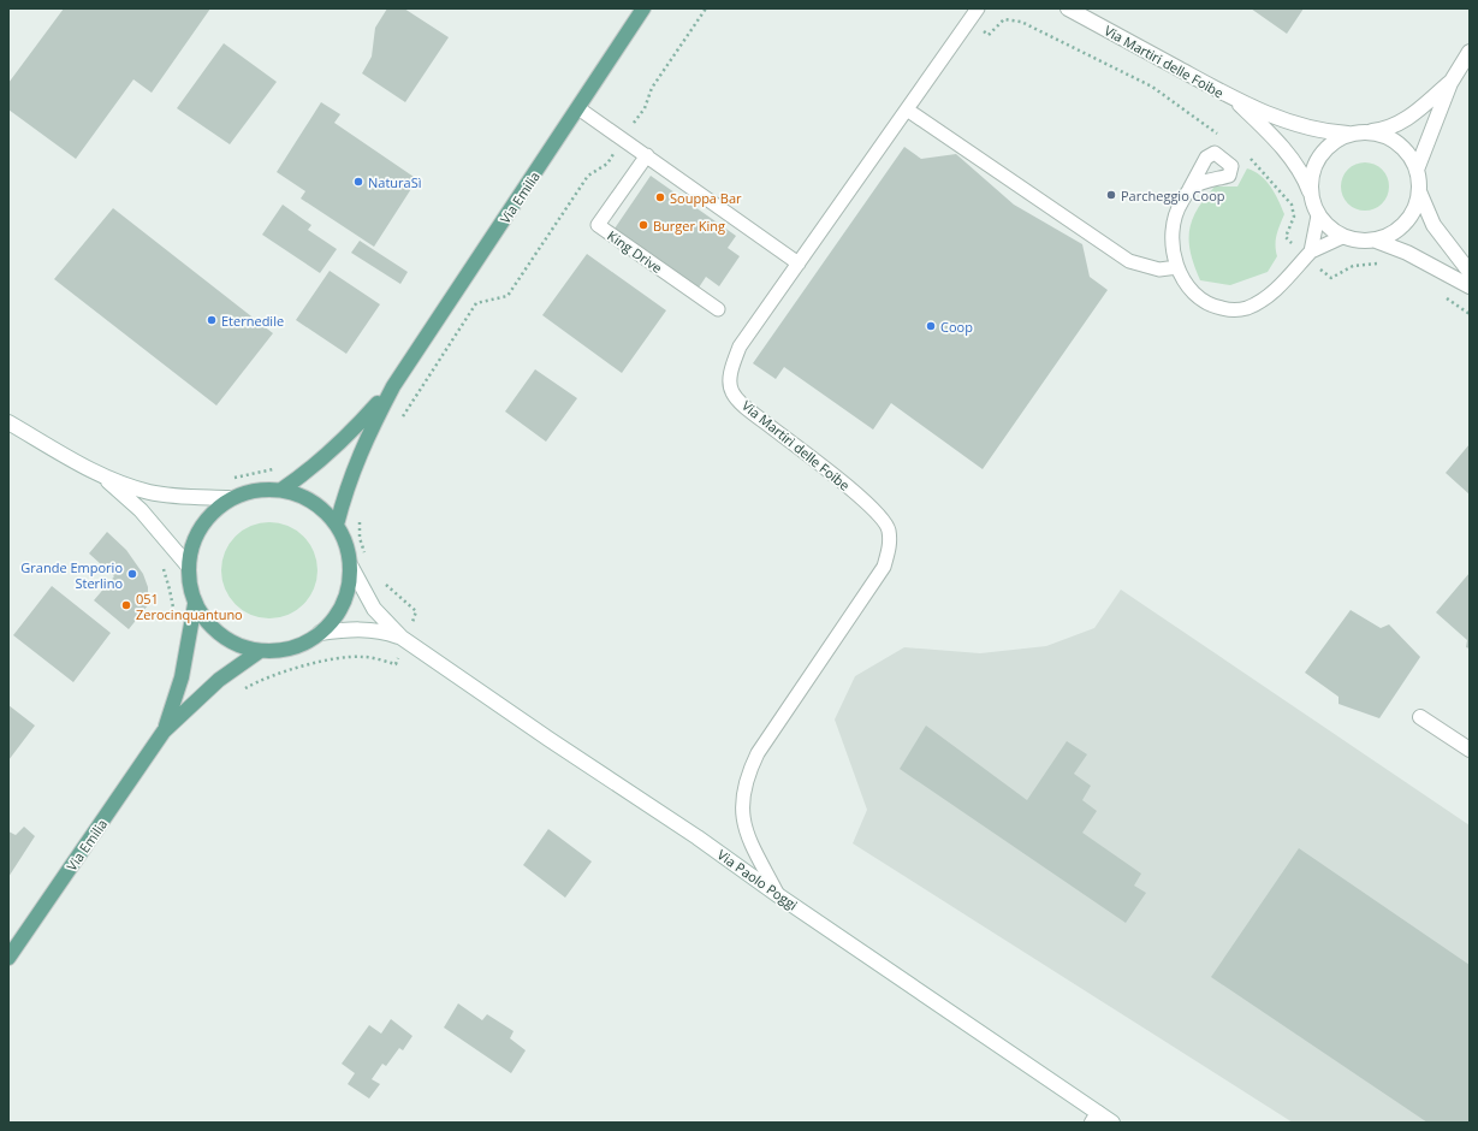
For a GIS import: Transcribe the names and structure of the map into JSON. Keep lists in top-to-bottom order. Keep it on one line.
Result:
{"streets":{"main road":["Via Martiri delle Foibe","Via Emilia","Via Paolo Poggi"],"lane":["King Drive"]},"crossings":[["Via Martiri delle Foibe","Via Paolo Poggi"],["Via Emilia","Via Paolo Poggi"]],"places":["NaturaSì","Parcheggio Coop","Souppa Bar","Burger King","Eternedile","Coop","Grande Emporio Sterlino","051 Zerocinquantuno"]}
